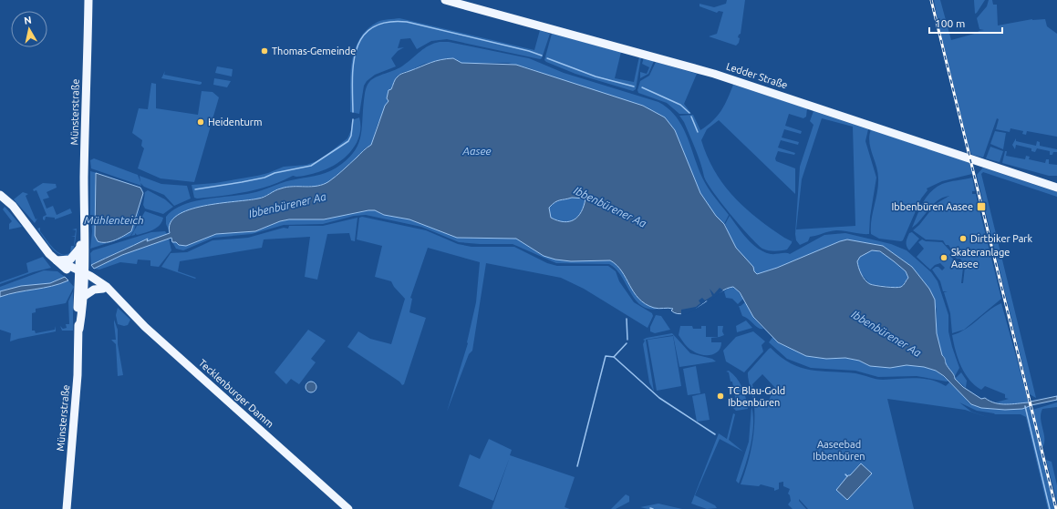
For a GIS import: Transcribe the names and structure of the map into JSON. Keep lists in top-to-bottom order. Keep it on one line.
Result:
{"streets":{"main road":["Ledder Straße","Münsterstraße","Tecklenburger Damm"]},"crossings":[["Münsterstraße","Tecklenburger Damm"]],"water":["Aasee","Ibbenbürener Aa","Mühlenteich"],"parks":["Aaseebad Ibbenbüren"],"places":{"other":["Thomas-Gemeinde","Heidenturm","Dirtbiker Park","Skateranlage Aasee","TC Blau-Gold Ibbenbüren"],"transit":["Ibbenbüren Aasee"]},"scale_bar":"100 m","north":"top"}
